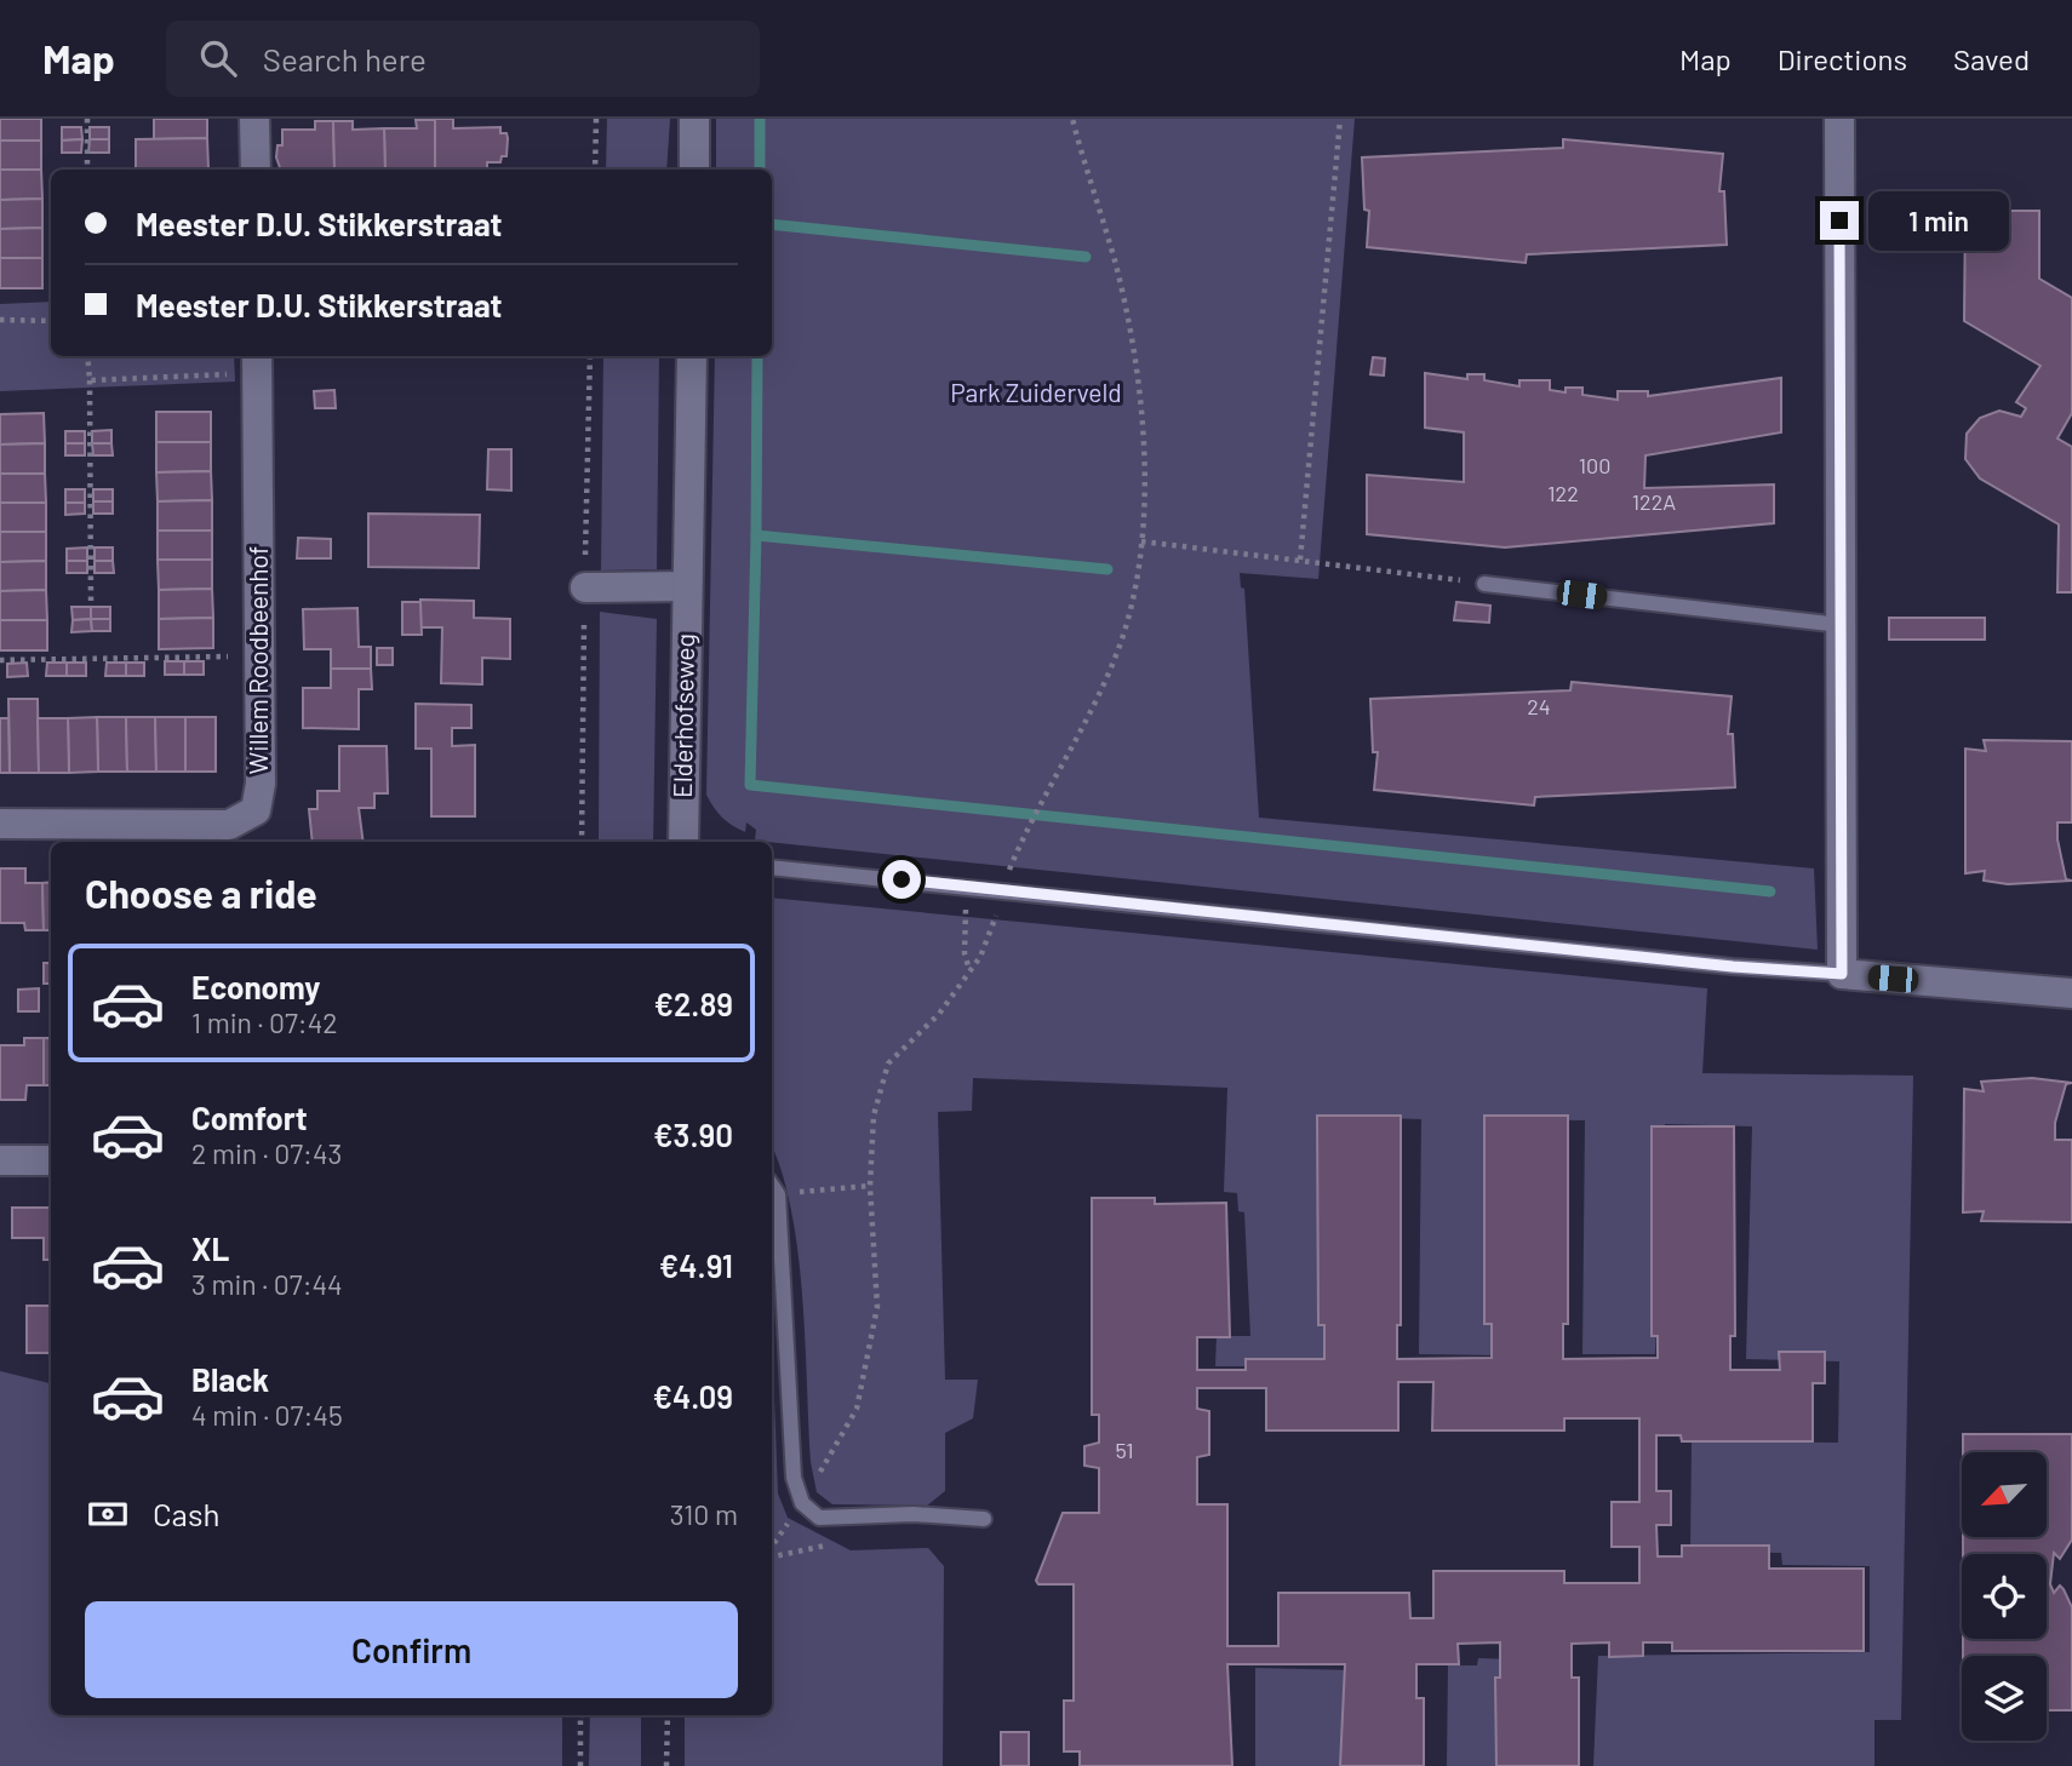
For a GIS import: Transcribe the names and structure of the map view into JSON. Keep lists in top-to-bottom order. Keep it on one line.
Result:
{"streets":{"street":["Willem Roodbeenhof","Elderhofseweg"]},"parks":["Park Zuiderveld"],"house_numbers":["100","122","122A","24","51"],"north":"bottom left","page":{"header":"Map","search":"Search here","nav":["Map","Directions","Saved"],"banner":["Meester D.U. Stikkerstraat","Meester D.U. Stikkerstraat"],"bubble":"1 min","heading":"Choose a ride","list":[{"name":"Economy","note":"1 min · 07:42","value":"€2.89"},{"name":"Comfort","note":"2 min · 07:43","value":"€3.90"},{"name":"XL","note":"3 min · 07:44","value":"€4.91"},{"name":"Black","note":"4 min · 07:45","value":"€4.09"}],"pay":["Cash","310 m"],"buttons":"Confirm"}}
